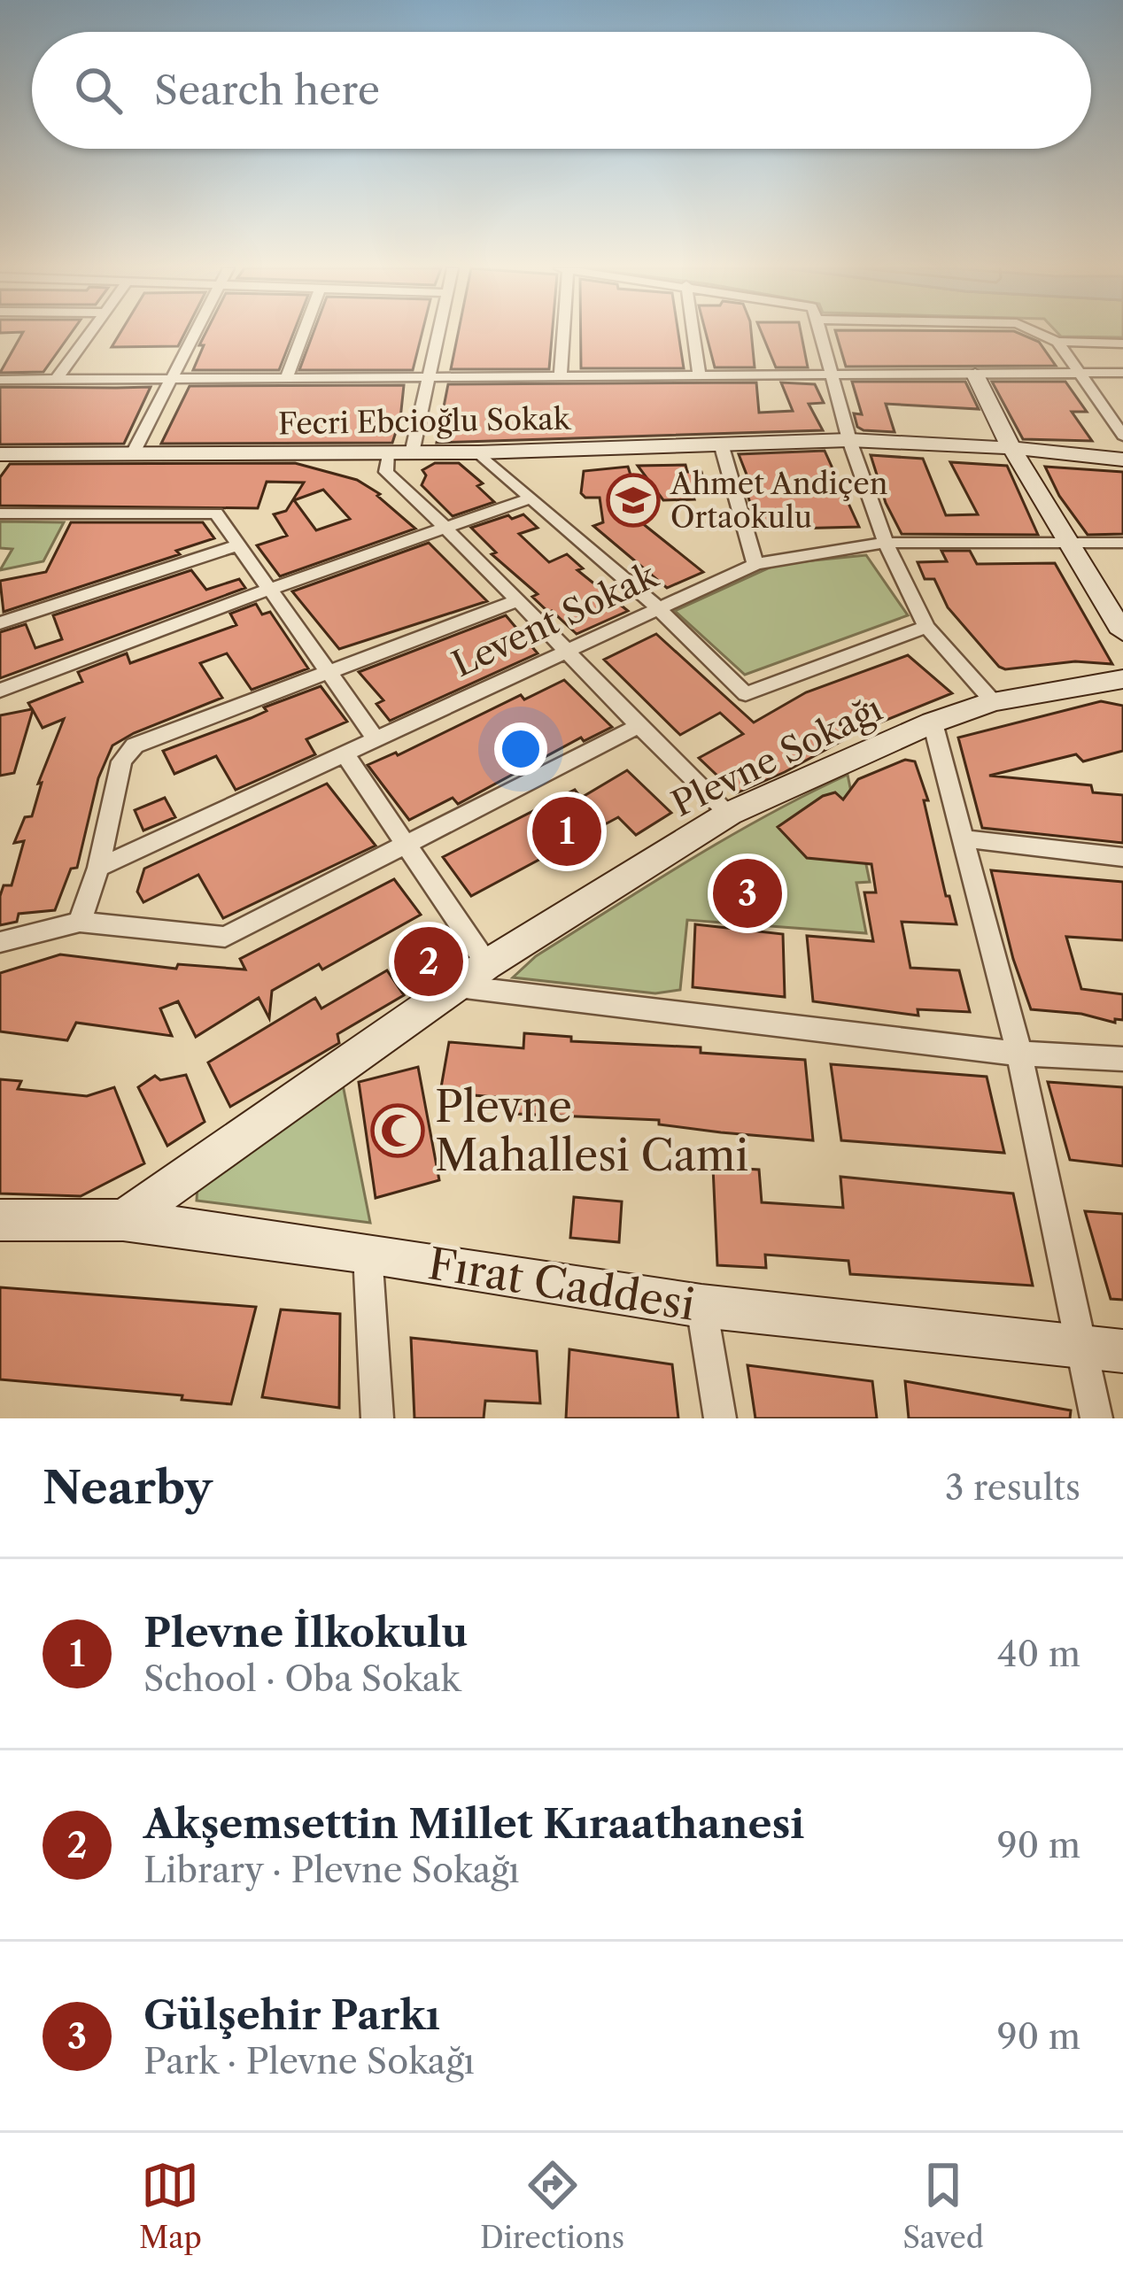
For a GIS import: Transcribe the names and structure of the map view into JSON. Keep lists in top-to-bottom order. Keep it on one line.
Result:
{"streets":{"street":["Fecri Ebcioğlu Sokak","Levent Sokak","Plevne Sokağı","Fırat Caddesi"]},"crossings":[["Plevne Sokağı","Fırat Caddesi"]],"places":{"school or university":["Ahmet Andiçen Ortaokulu"],"mosque":["Plevne Mahallesi Cami"]},"page":{"search":"Search here","pins":["1","3","2"],"heading":["Nearby","3 results"],"list":[{"mark":"1","name":"Plevne İlkokulu","note":"School · Oba Sokak","value":"40 m"},{"mark":"2","name":"Akşemsettin Millet Kıraathanesi","note":"Library · Plevne Sokağı","value":"90 m"},{"mark":"3","name":"Gülşehir Parkı","note":"Park · Plevne Sokağı","value":"90 m"}],"nav":["Map","Directions","Saved"]}}
